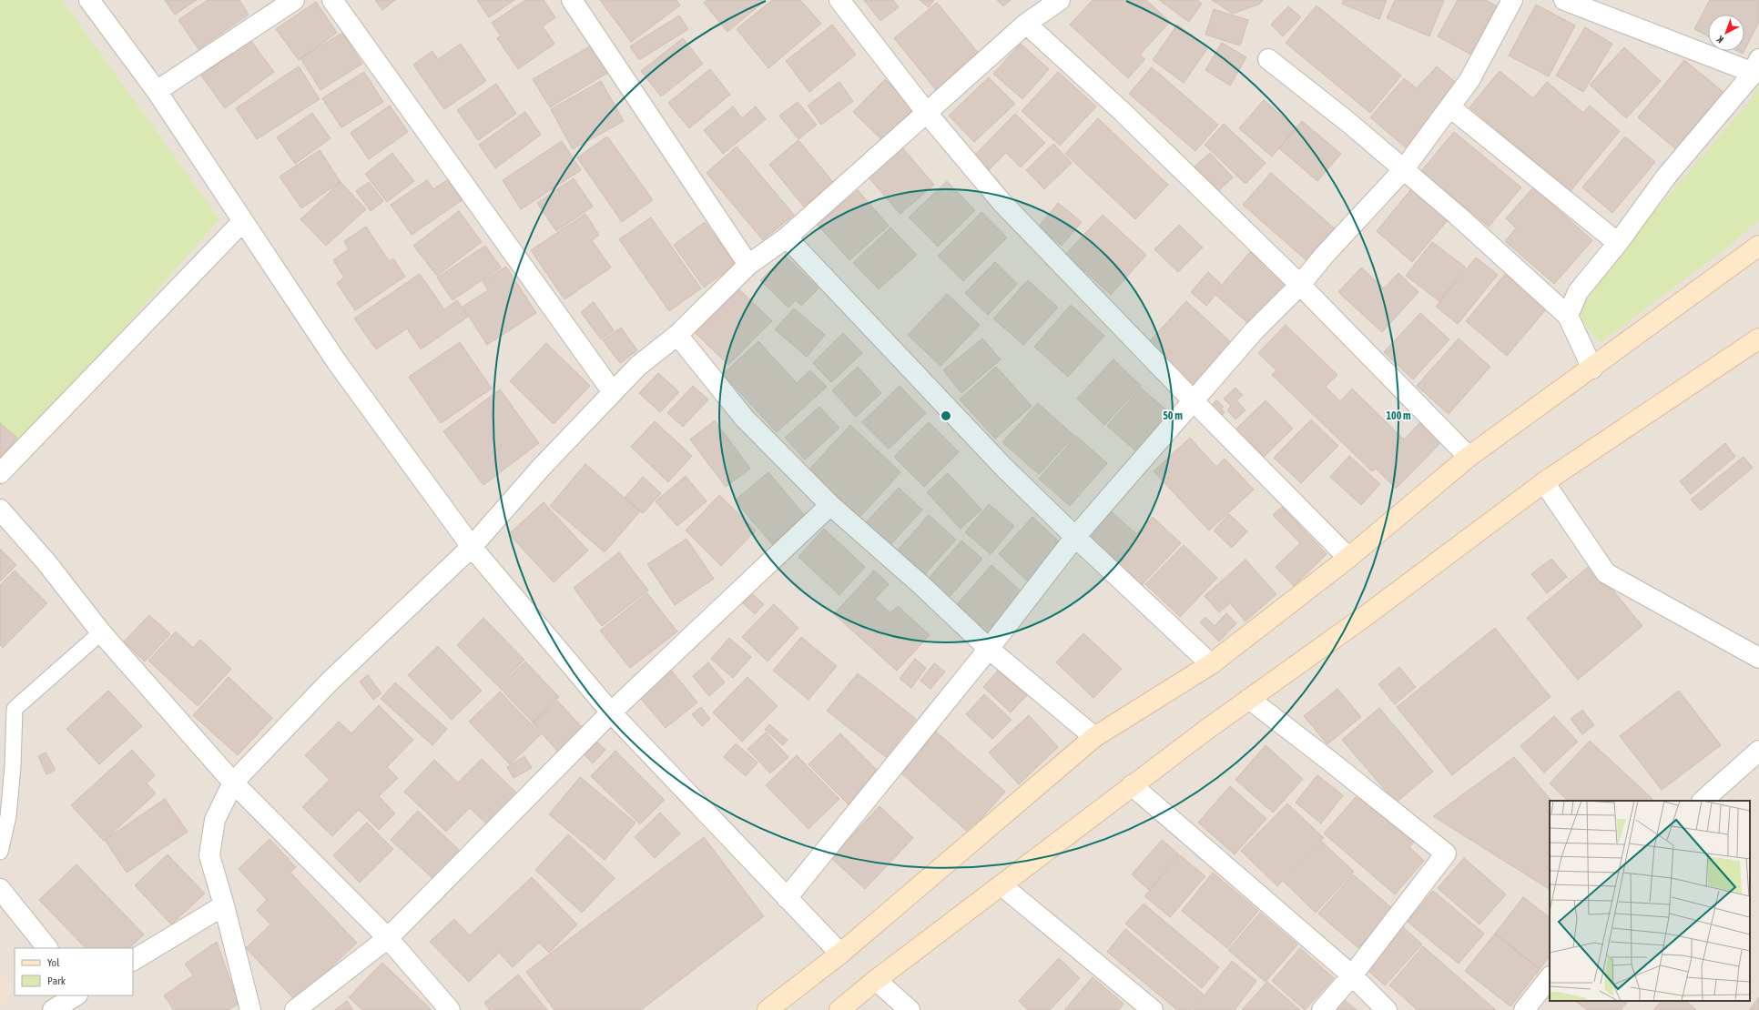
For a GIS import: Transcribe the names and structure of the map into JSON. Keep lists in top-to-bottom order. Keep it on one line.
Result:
{"legend":["Yol","Park"],"north":"bottom left","rings":["50 m","100 m"]}
